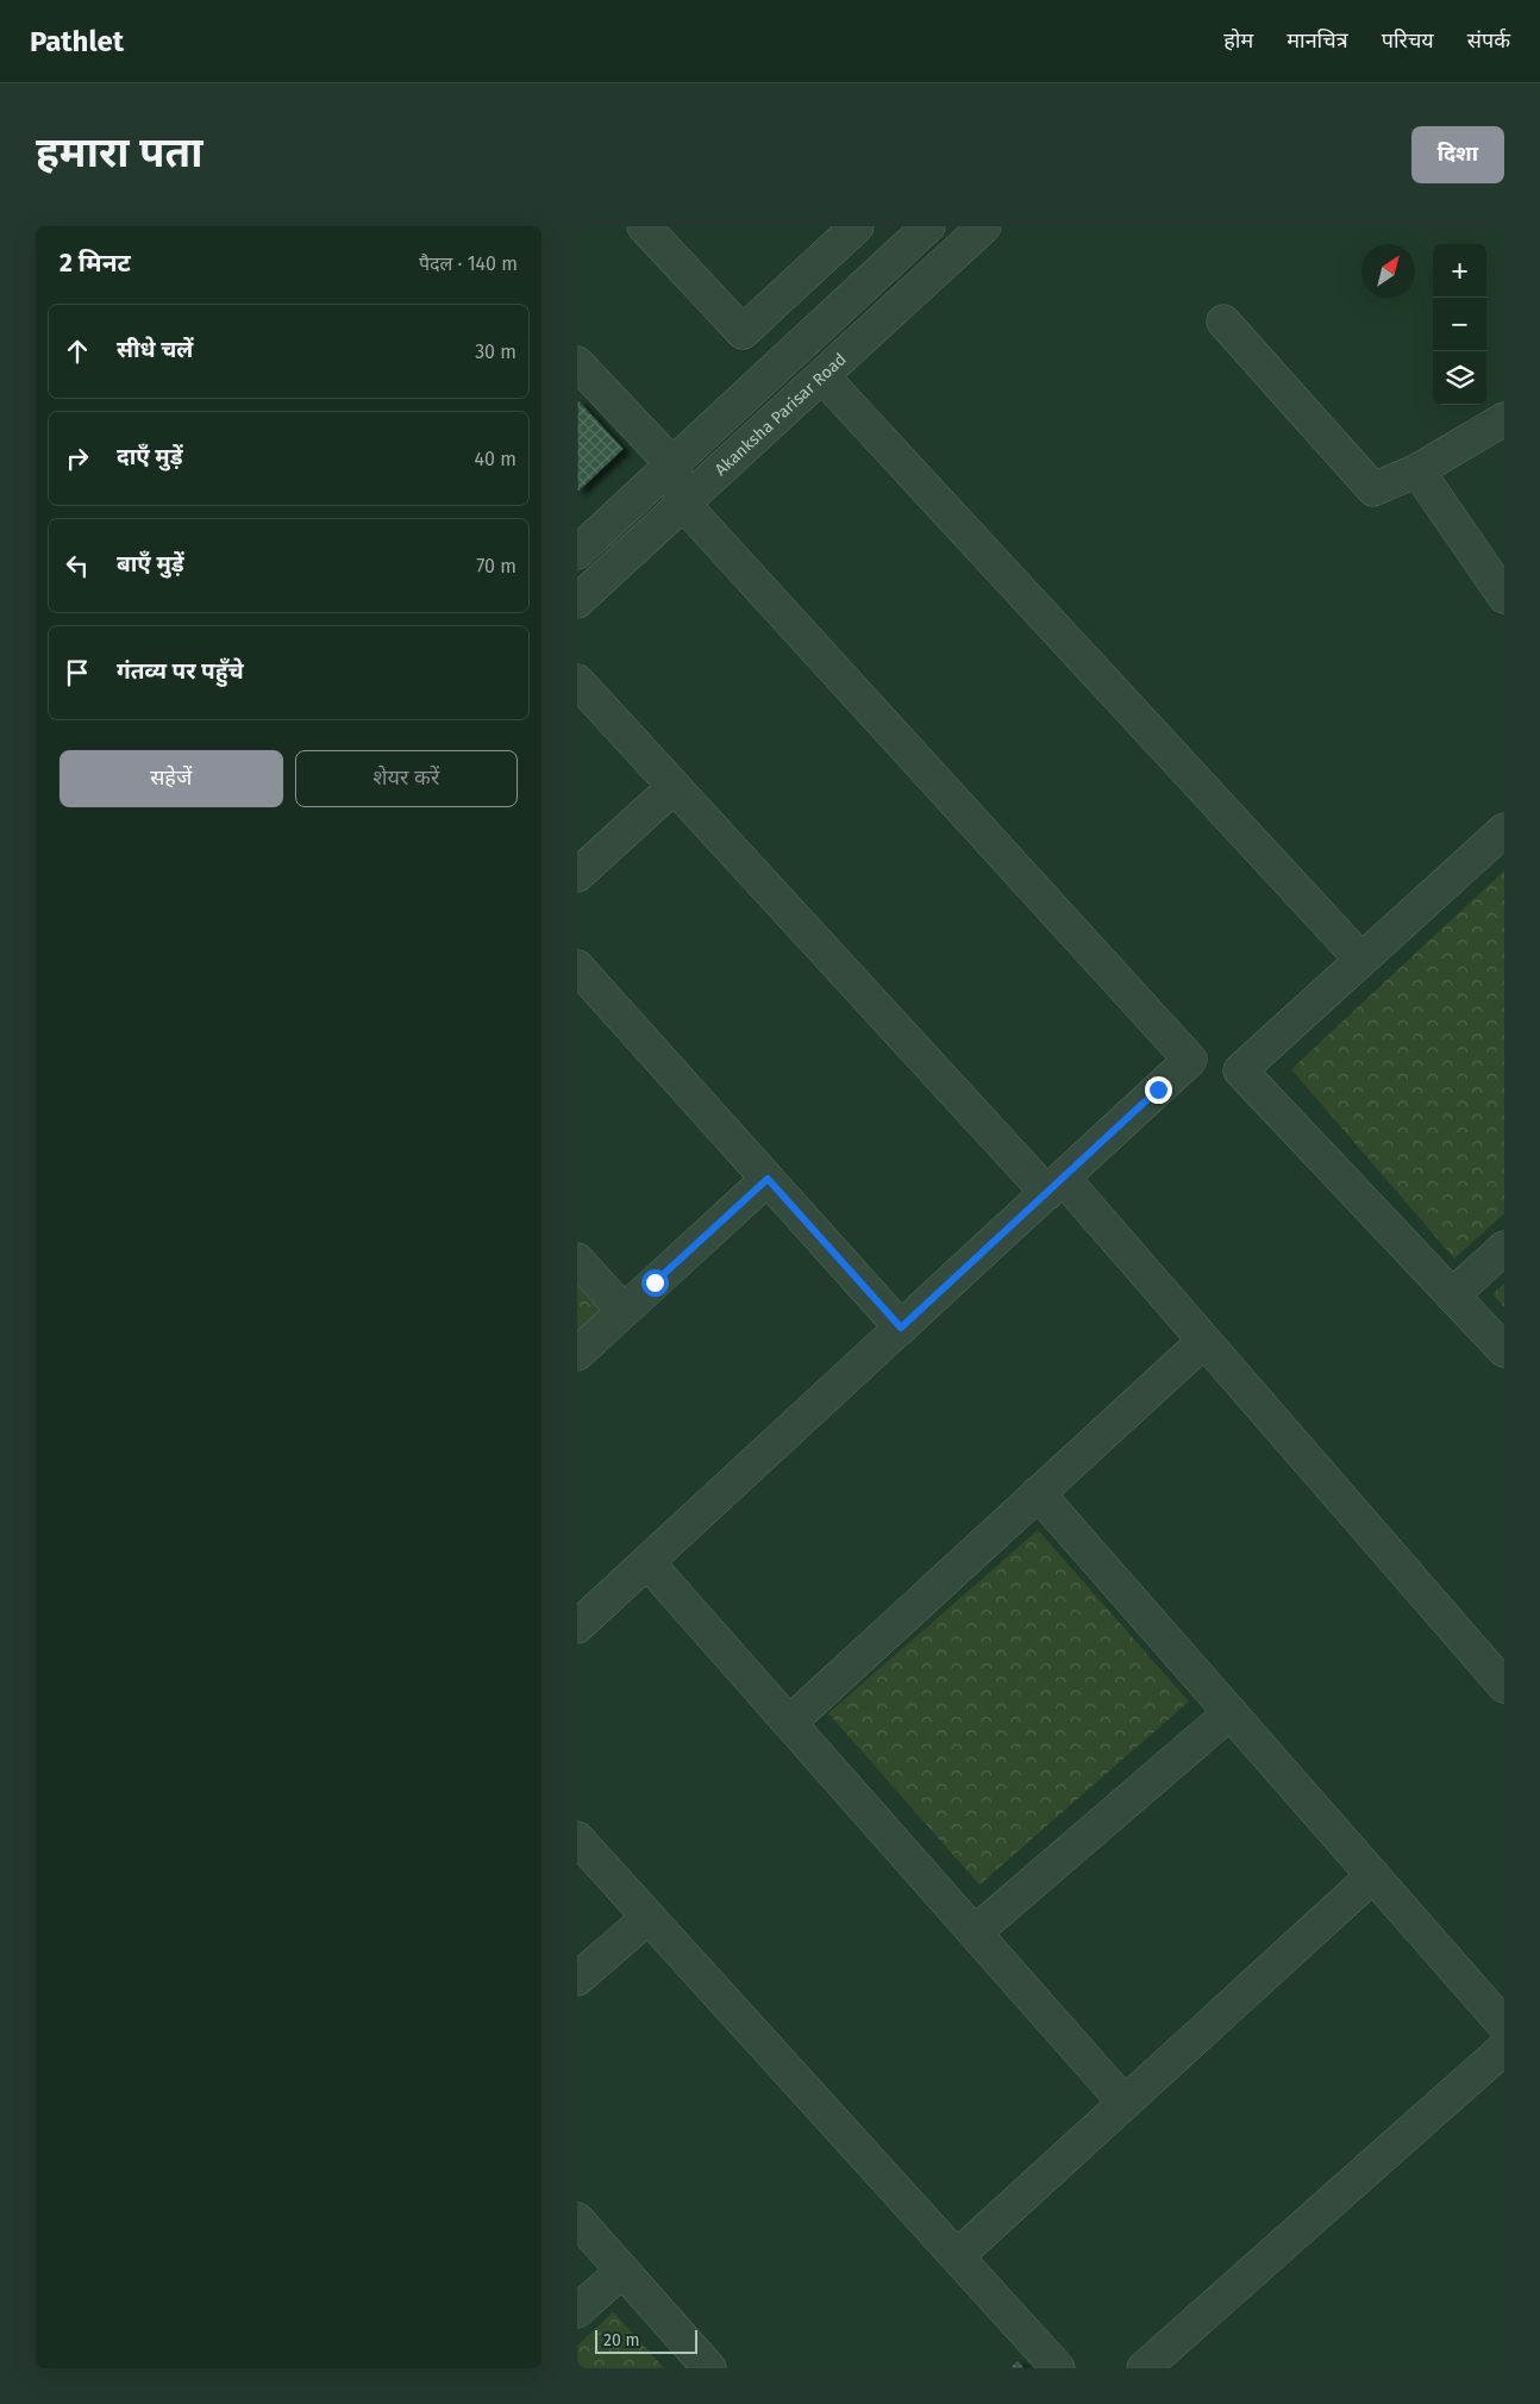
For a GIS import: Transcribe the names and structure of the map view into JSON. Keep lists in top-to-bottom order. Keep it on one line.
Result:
{"streets":{"street":["Akanksha Parisar Road"]},"scale_bar":"20 m","north":"top right","page":{"header":"Pathlet","nav":["होम","मानचित्र","परिचय","संपर्क"],"buttons":["दिशा",["सहेजें","शेयर करें"]],"title":"हमारा पता","heading":["2 मिनट","पैदल · 140 m"],"map_buttons":["+","−"],"list":[["सीधे चलें","30 m"],["दाएँ मुड़ें","40 m"],["बाएँ मुड़ें","70 m"],"गंतव्य पर पहुँचे"],"scale":"20 m"}}
